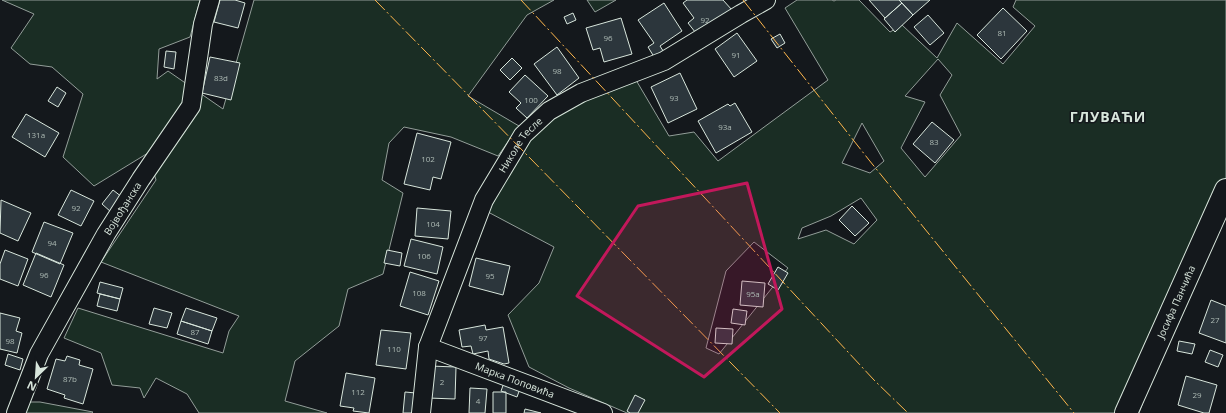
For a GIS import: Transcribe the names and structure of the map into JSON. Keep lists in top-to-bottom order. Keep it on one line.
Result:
{"streets":{"street":["Николе Тесле","Војвођанска","Јосифа Панчића","Марка Поповића"]},"crossings":[["Николе Тесле","Марка Поповића"]],"districts":["ГЛУВАЋИ"],"house_numbers":["92","81","96","91","98","83d","93","100","93a","131a","83","102","92","104","94","106","96","95","108","95a","27","87","97","98","110","87b","2","112","29","4"],"north":"bottom left"}
